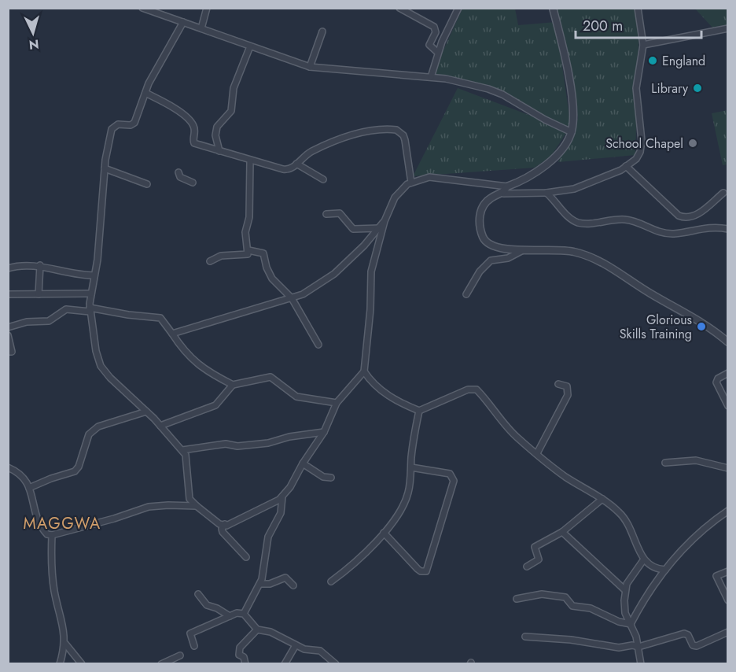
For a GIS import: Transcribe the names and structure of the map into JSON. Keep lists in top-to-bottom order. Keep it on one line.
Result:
{"districts":["MAGGWA"],"places":["England","Library","School Chapel","Glorious Skills Training"],"scale_bar":"200 m","north":"bottom"}
